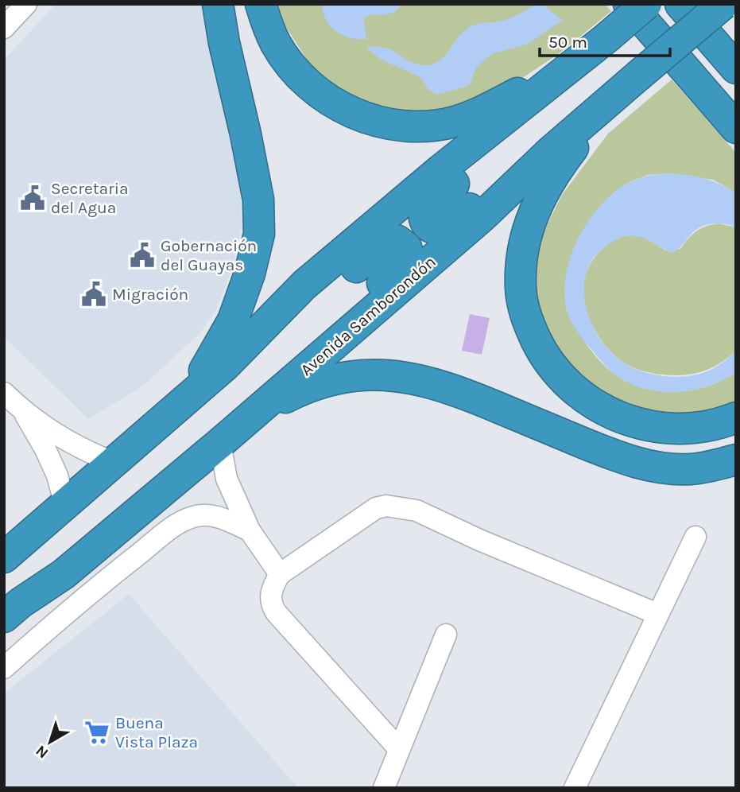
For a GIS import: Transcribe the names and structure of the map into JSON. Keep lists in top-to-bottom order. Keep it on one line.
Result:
{"streets":{"highway":["Avenida Samborondón"]},"places":{"public building":["Secretaria del Agua","Gobernación del Guayas","Migración"],"supermarket":["Buena Vista Plaza"]},"scale_bar":"50 m","north":"bottom left"}
